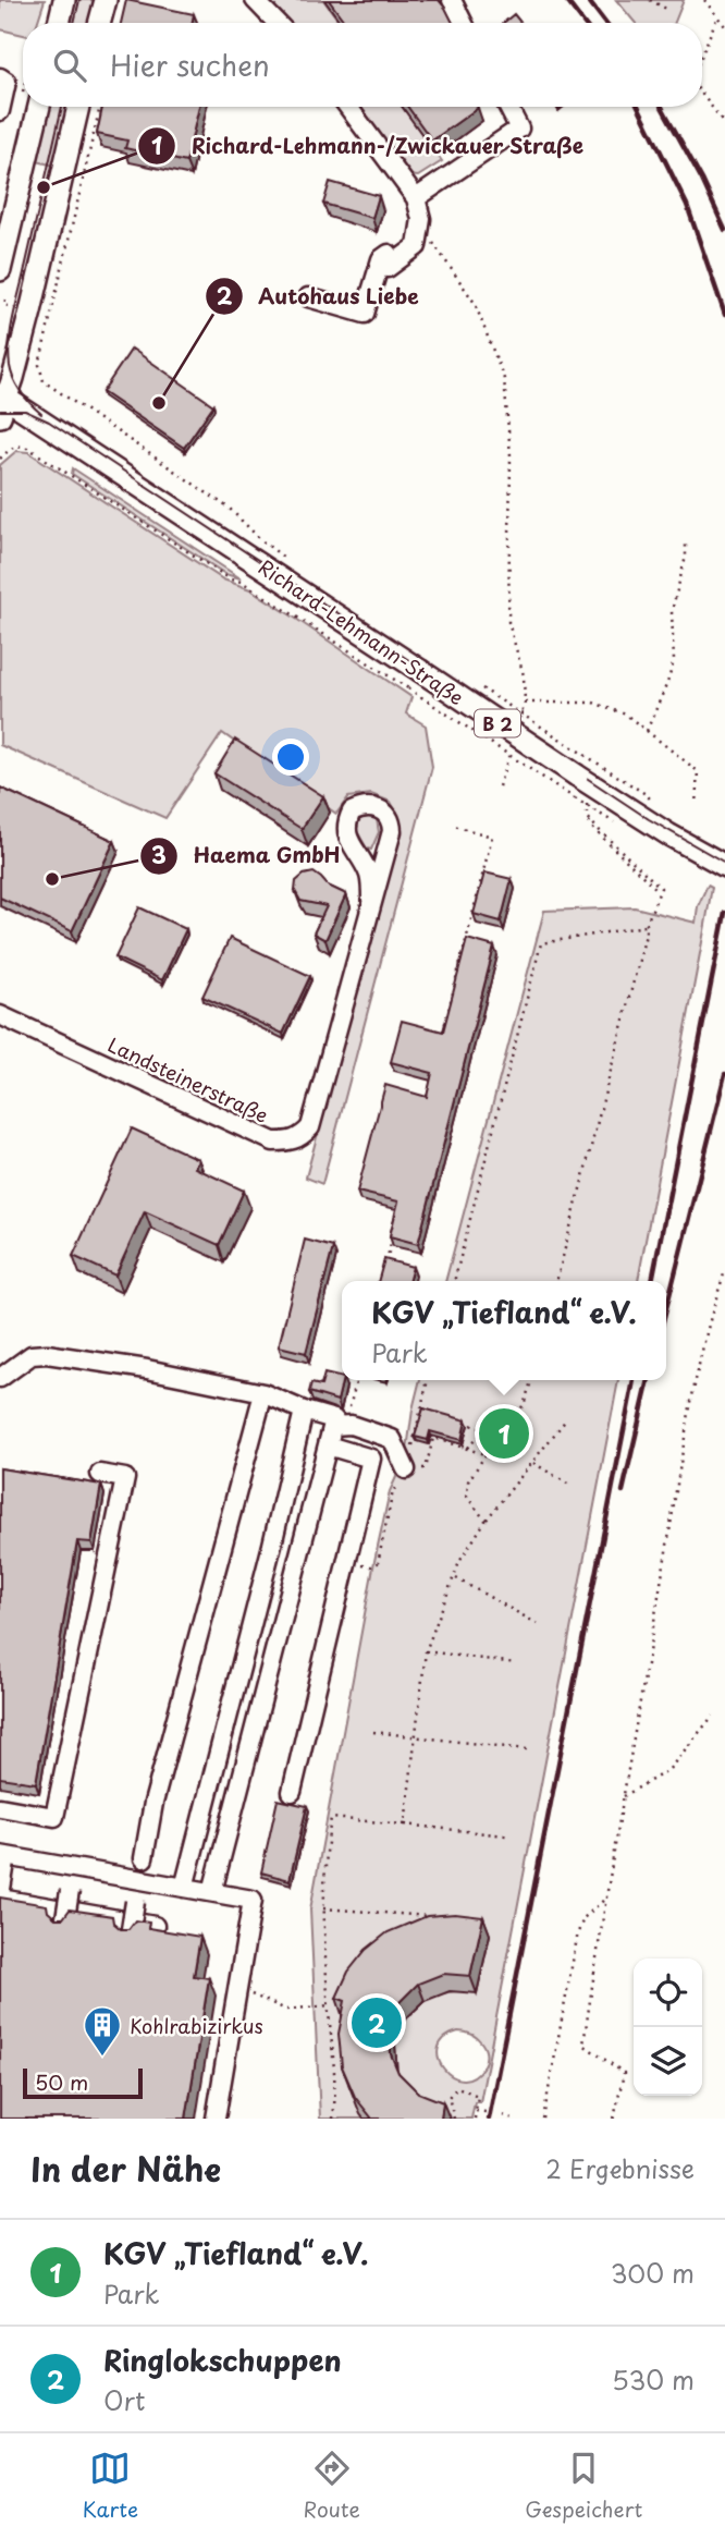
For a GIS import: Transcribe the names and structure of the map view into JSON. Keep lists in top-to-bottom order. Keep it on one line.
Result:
{"streets":{"main road":["Richard-Lehmann-Straße","B 2"],"street":["Landsteinerstraße"]},"places":{"other":["Richard-Lehmann-/Zwickauer Straße","Autohaus Liebe","Haema GmbH"],"building":["Kohlrabizirkus"]},"scale_bar":"50 m","page":{"search":"Hier suchen","popup":["KGV „Tiefland“ e.V.","Park"],"pins":["1","2"],"scale":"50 m","heading":["In der Nähe","2 Ergebnisse"],"list":[{"mark":"1","name":"KGV „Tiefland“ e.V.","note":"Park","value":"300 m"},{"mark":"2","name":"Ringlokschuppen","note":"Ort","value":"530 m"}],"nav":["Karte","Route","Gespeichert"]}}
